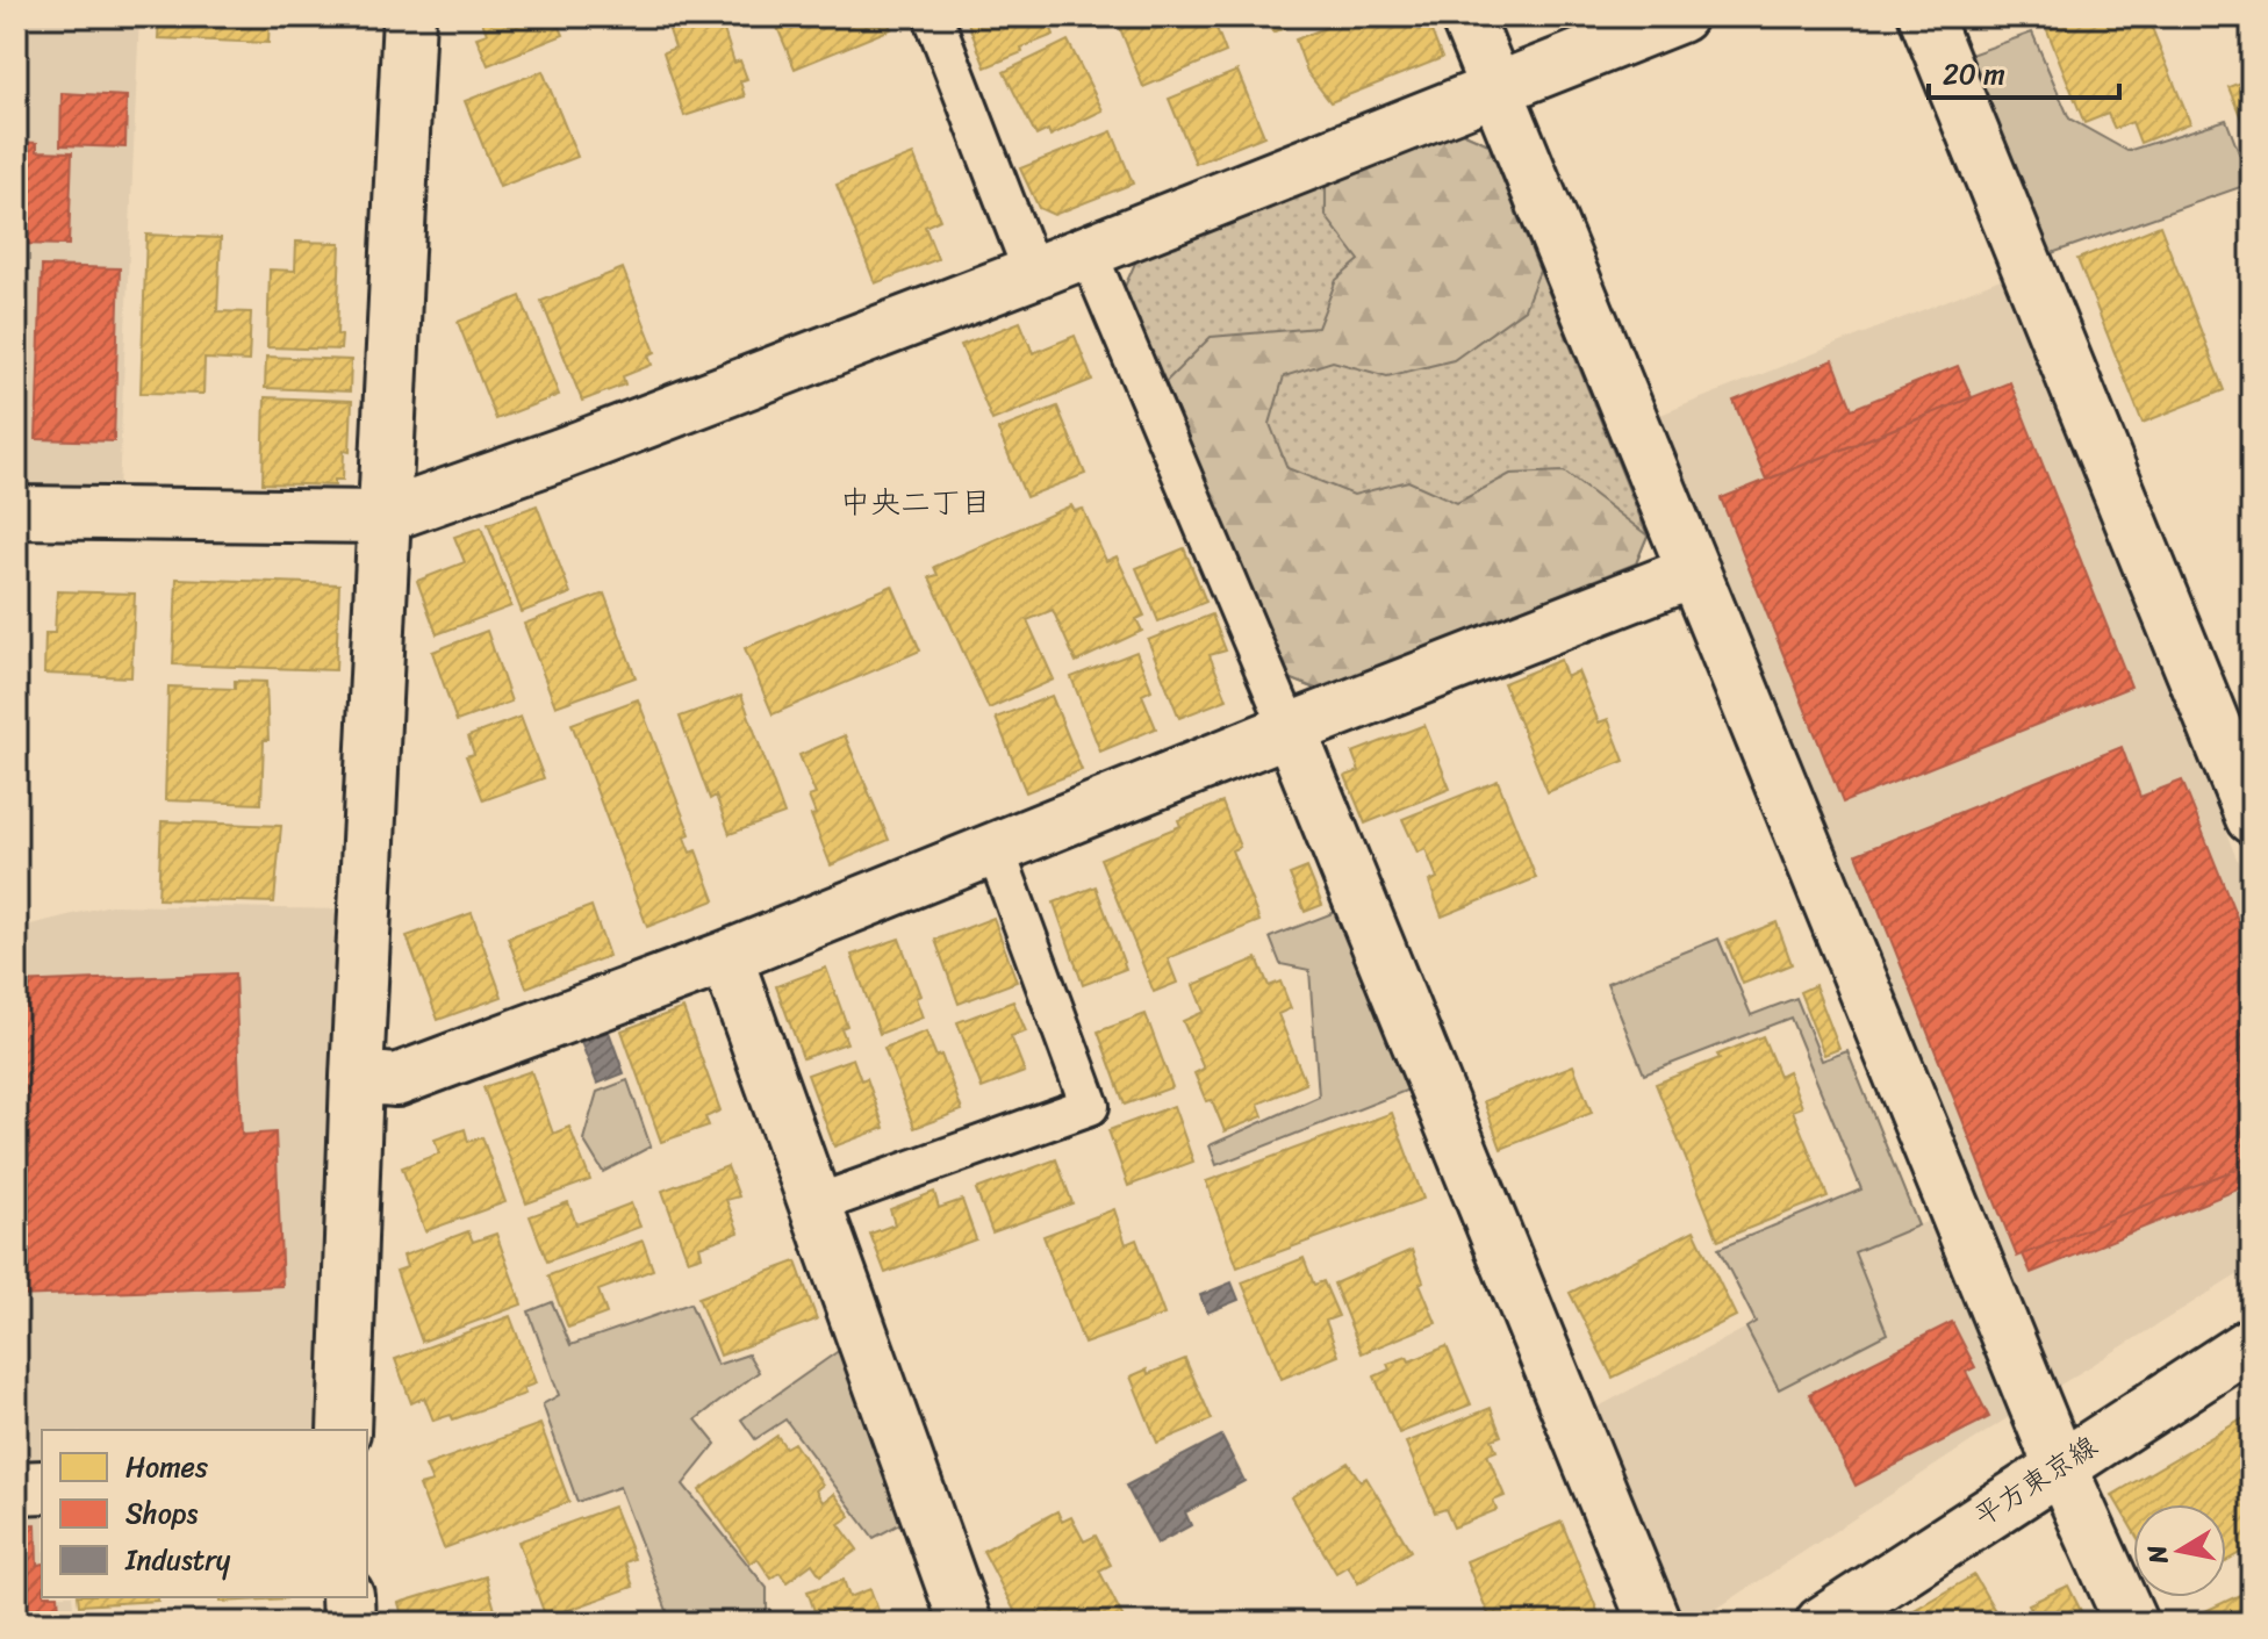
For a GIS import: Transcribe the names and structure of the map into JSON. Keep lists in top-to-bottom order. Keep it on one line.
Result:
{"streets":{"street":["平方東京線"]},"districts":["中央二丁目"],"legend":["Homes","Shops","Industry"],"scale_bar":"20 m","north":"left"}
